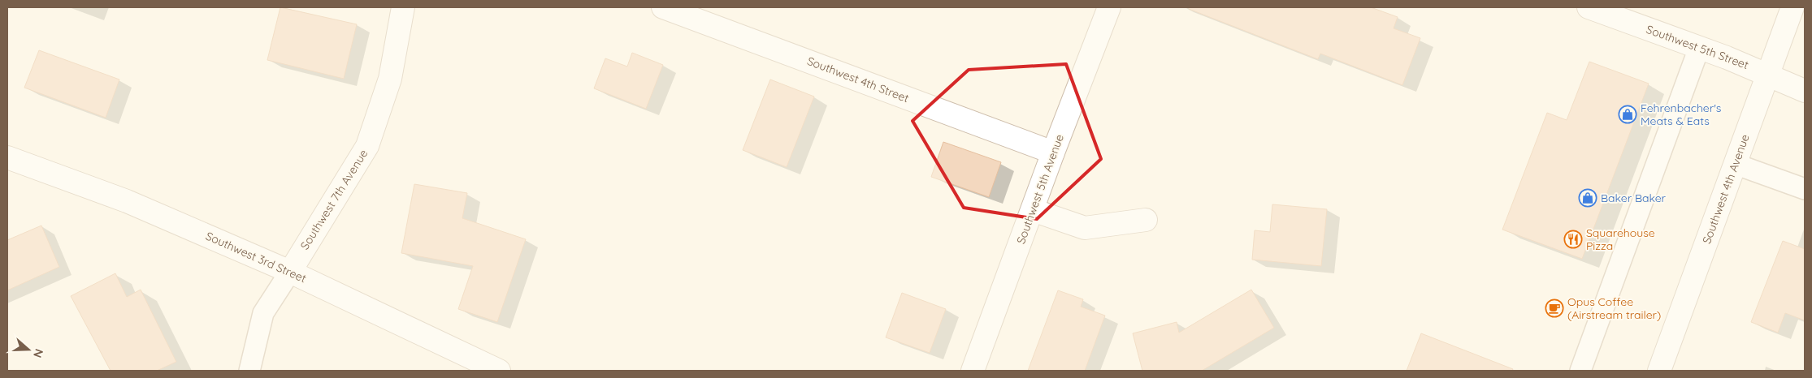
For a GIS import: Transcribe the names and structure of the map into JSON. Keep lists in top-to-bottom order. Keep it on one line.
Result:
{"streets":{"street":["Southwest 5th Street","Southwest 4th Street","Southwest 5th Avenue","Southwest 4th Avenue","Southwest 7th Avenue","Southwest 3rd Street"]},"crossings":[["Southwest 5th Street","Southwest 4th Avenue"],["Southwest 4th Street","Southwest 5th Avenue"],["Southwest 7th Avenue","Southwest 3rd Street"]],"places":{"shop":["Fehrenbacher's Meats & Eats","Baker Baker"],"restaurant":["Squarehouse Pizza"],"cafe":["Opus Coffee (Airstream trailer)"]},"north":"right"}
